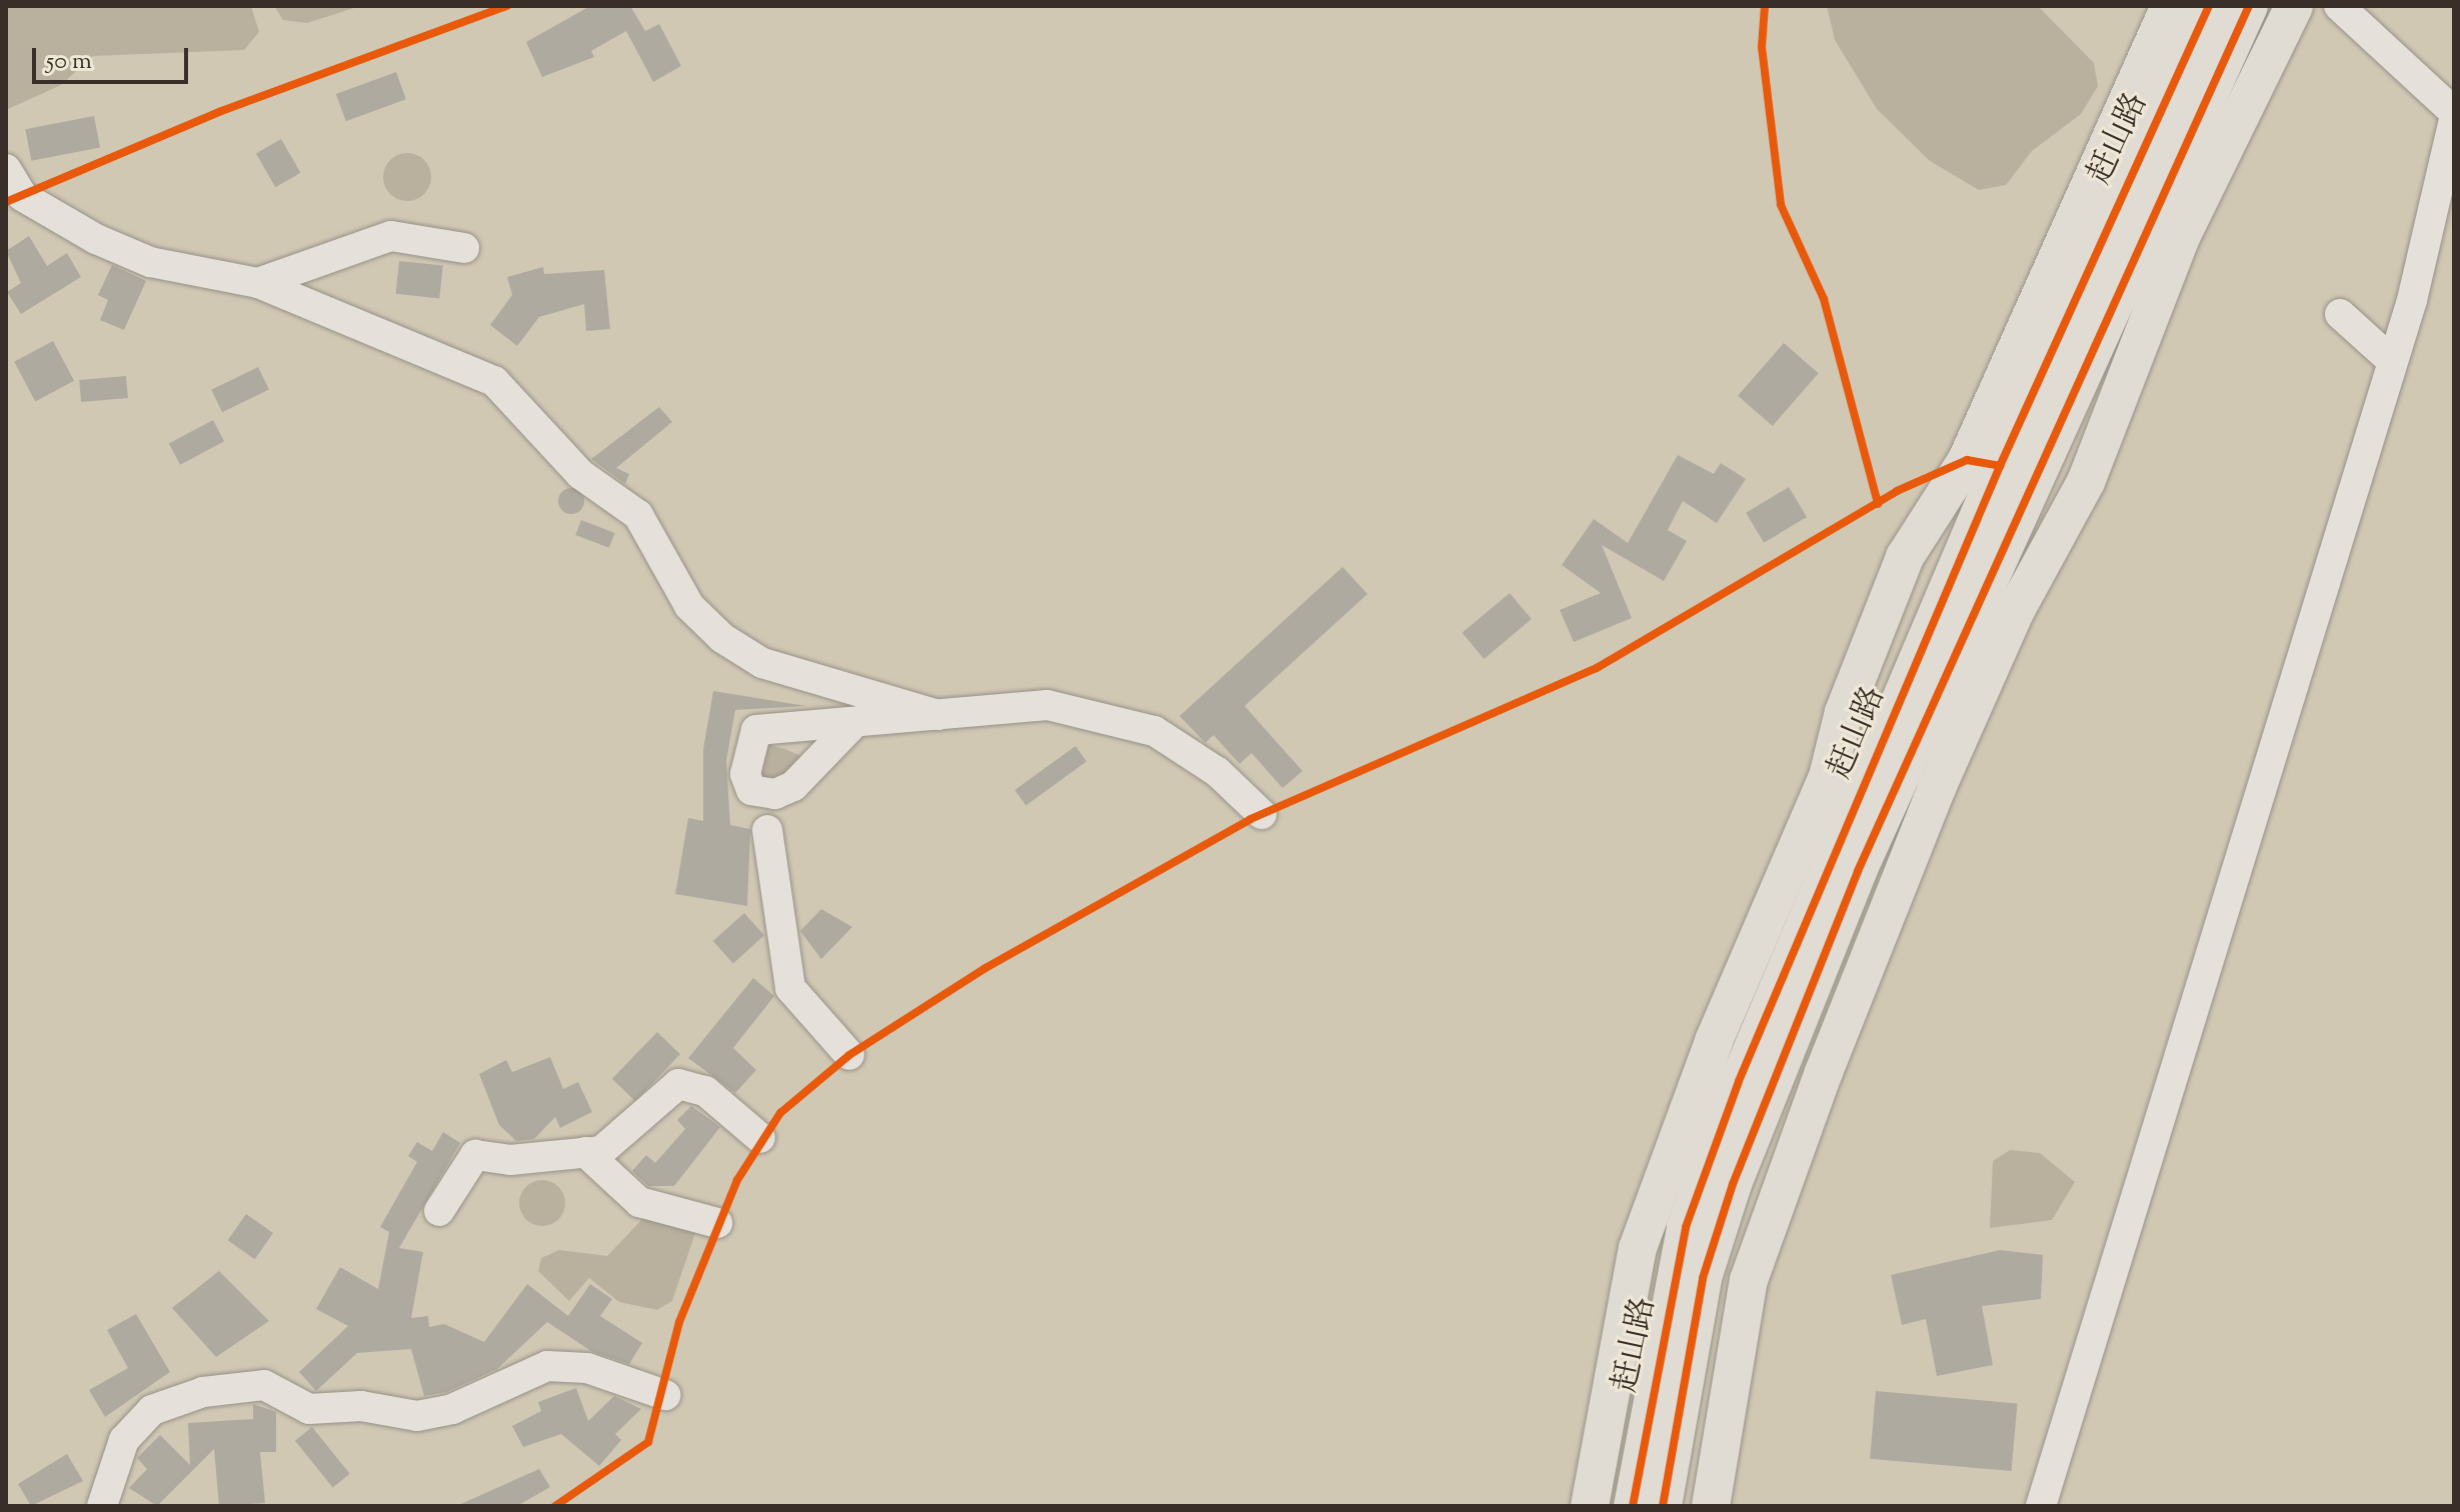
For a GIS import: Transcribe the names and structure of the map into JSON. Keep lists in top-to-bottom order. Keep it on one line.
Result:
{"streets":{"main road":["赶山路"]},"scale_bar":"50 m"}
